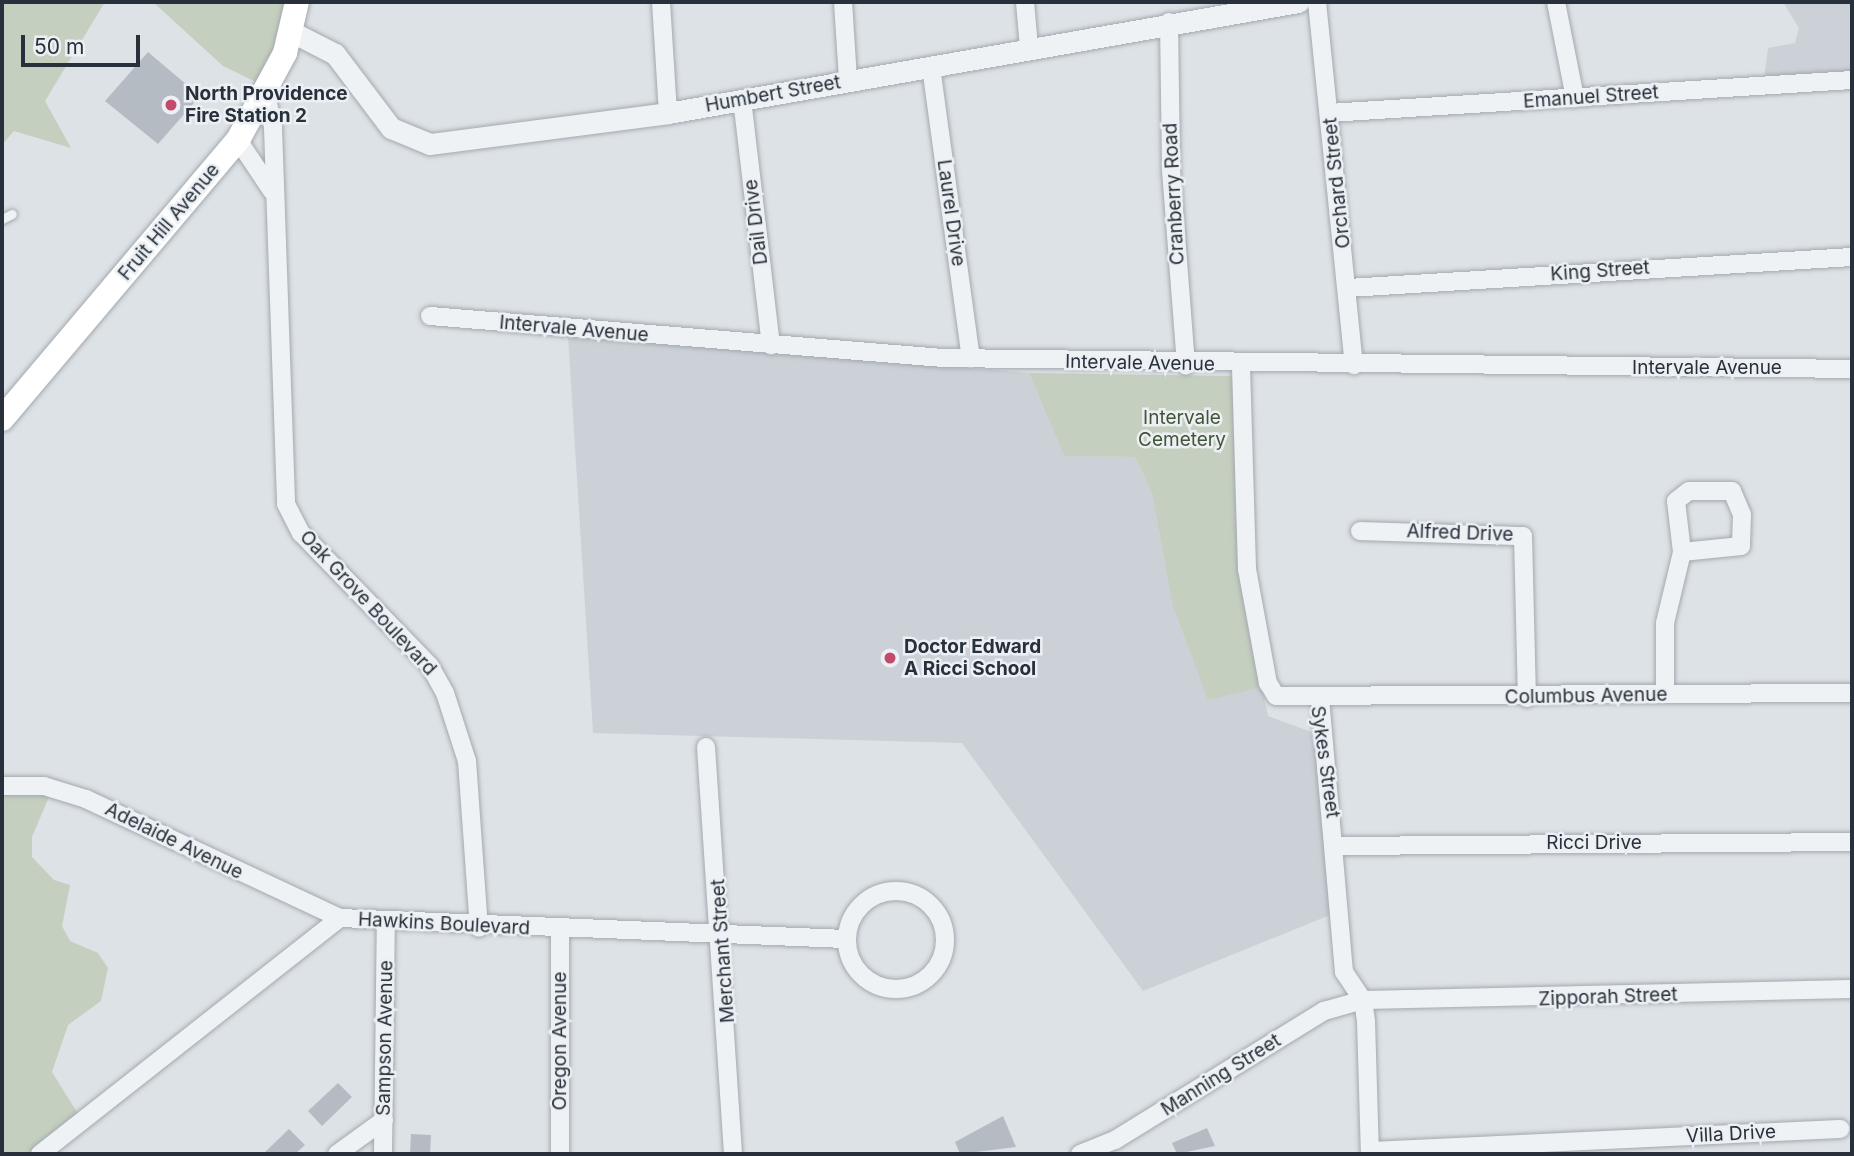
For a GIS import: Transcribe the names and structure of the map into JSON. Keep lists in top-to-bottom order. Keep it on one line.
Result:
{"streets":{"main road":["Fruit Hill Avenue"],"street":["Humbert Street","Emanuel Street","Orchard Street","Cranberry Road","Laurel Drive","Dail Drive","King Street","Intervale Avenue","Alfred Drive","Oak Grove Boulevard","Columbus Avenue","Sykes Street","Adelaide Avenue","Ricci Drive","Hawkins Boulevard","Merchant Street","Zipporah Street","Sampson Avenue","Oregon Avenue","Manning Street","Villa Drive"]},"crossings":[["Humbert Street","Cranberry Road"],["Humbert Street","Laurel Drive"],["Humbert Street","Fruit Hill Avenue"],["Humbert Street","Dail Drive"],["Emanuel Street","Orchard Street"],["Orchard Street","King Street"],["Orchard Street","Intervale Avenue"],["Cranberry Road","Intervale Avenue"],["Laurel Drive","Intervale Avenue"],["Fruit Hill Avenue","Oak Grove Boulevard"],["Dail Drive","Intervale Avenue"],["Intervale Avenue","Sykes Street"],["Alfred Drive","Columbus Avenue"],["Oak Grove Boulevard","Hawkins Boulevard"],["Columbus Avenue","Sykes Street"],["Sykes Street","Ricci Drive"],["Sykes Street","Zipporah Street"],["Sykes Street","Manning Street"],["Adelaide Avenue","Hawkins Boulevard"],["Hawkins Boulevard","Merchant Street"],["Hawkins Boulevard","Sampson Avenue"],["Hawkins Boulevard","Oregon Avenue"],["Zipporah Street","Manning Street"]],"parks":["Intervale Cemetery"],"places":["North Providence Fire Station 2","Doctor Edward A Ricci School"],"scale_bar":"50 m"}
